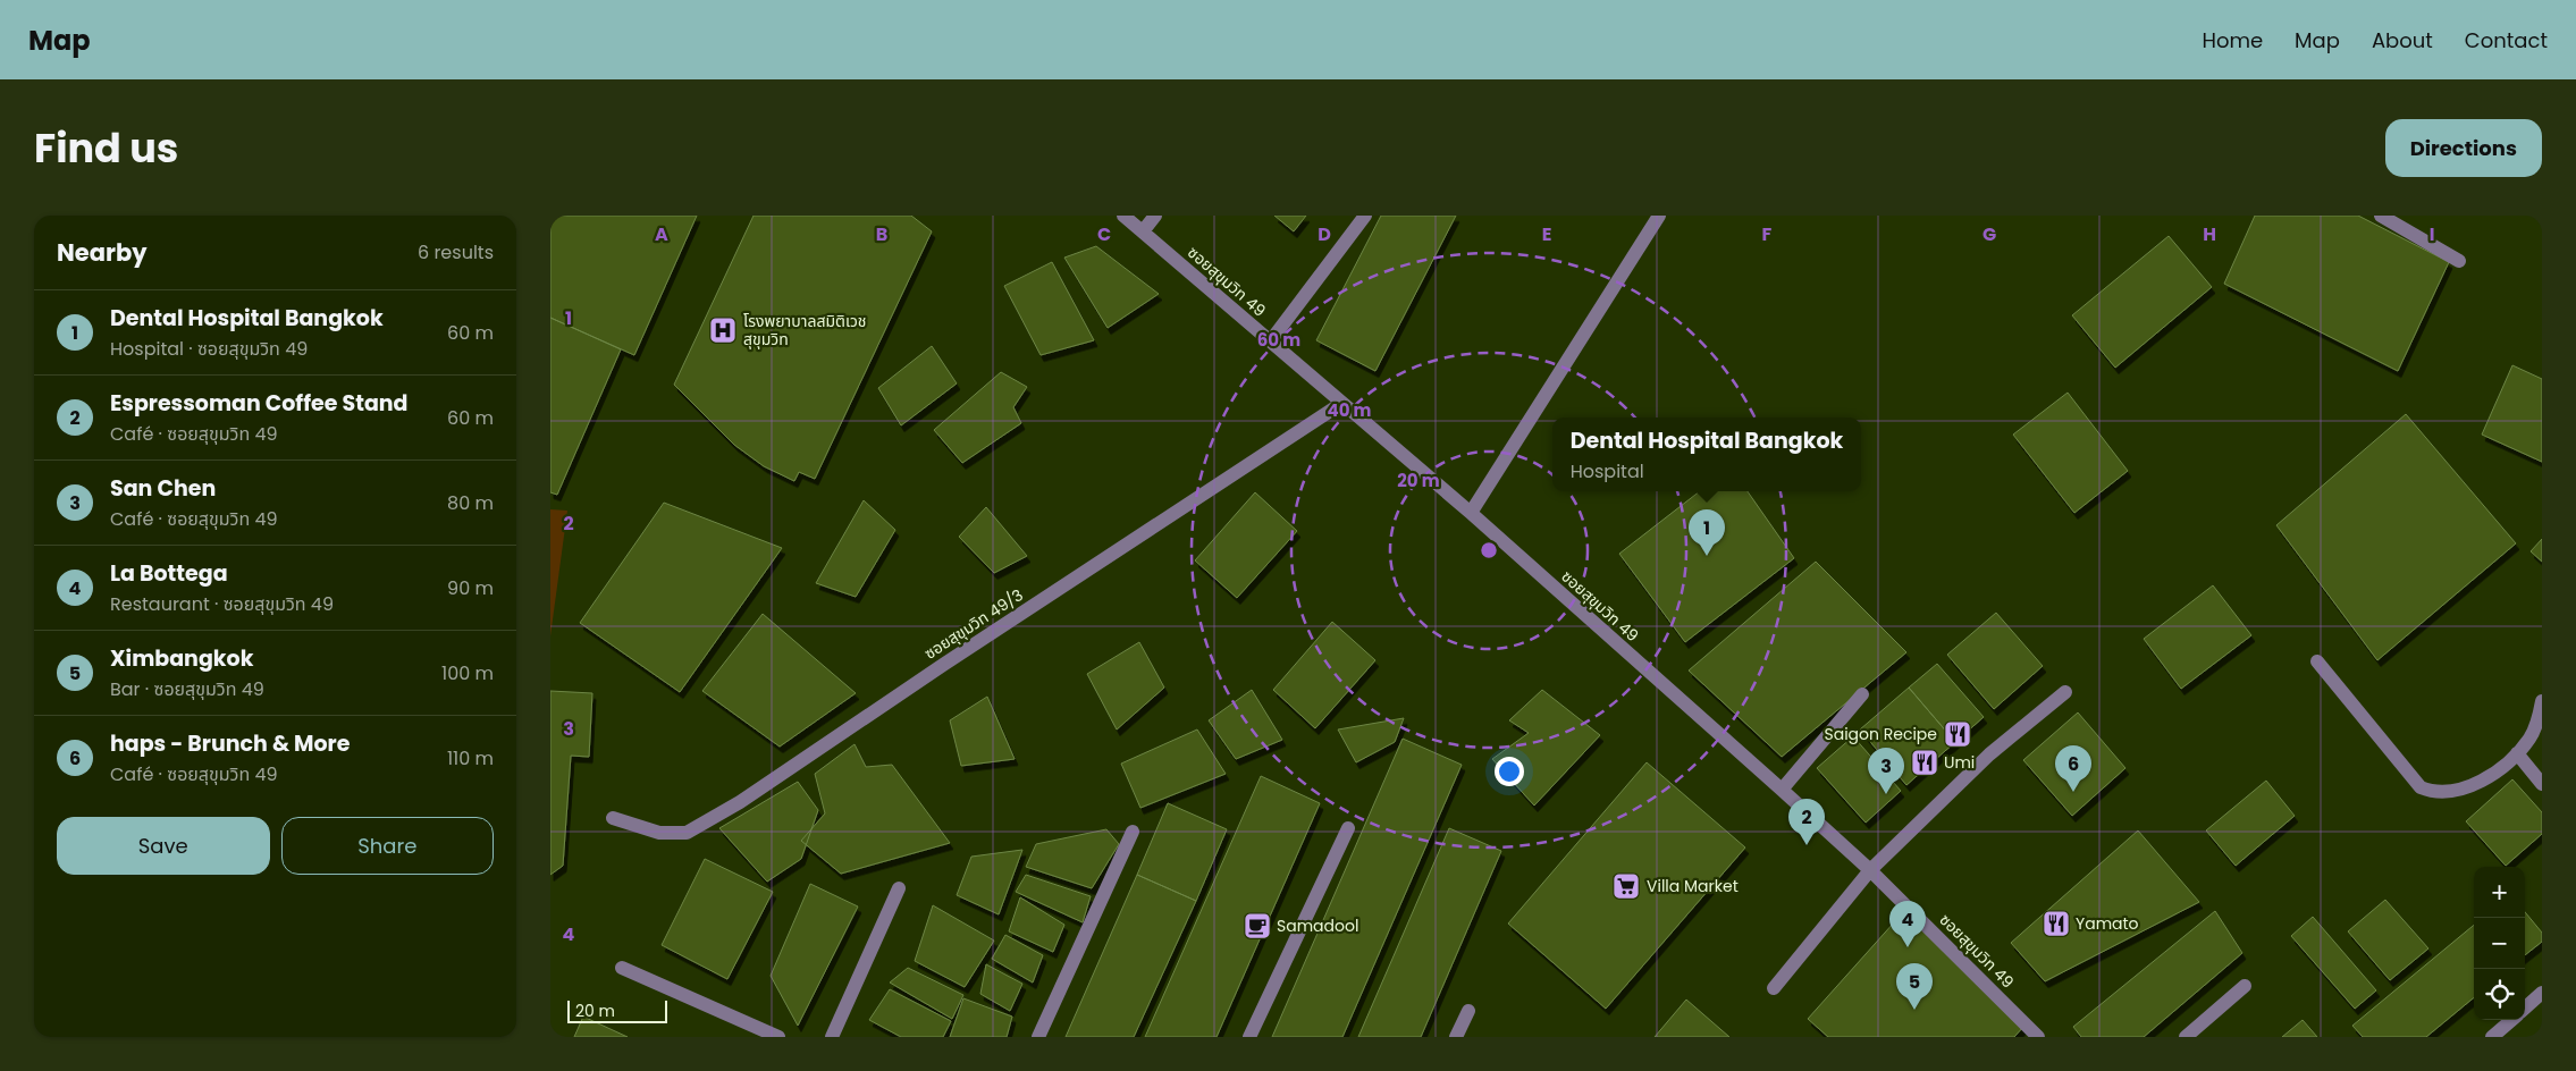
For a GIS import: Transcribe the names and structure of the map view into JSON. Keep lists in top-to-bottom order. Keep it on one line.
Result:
{"streets":{"street":["ซอยสุขุมวิท 49","ซอยสุขุมวิท 49/3"]},"crossings":[["ซอยสุขุมวิท 49","ซอยสุขุมวิท 49/3"]],"places":{"hospital":["โรงพยาบาลสมิติเวช สุขุมวิท"],"restaurant":["Saigon Recipe","Umi","Yamato"],"supermarket":["Villa Market"],"cafe":["Samadool"]},"scale_bar":"20 m","page":{"header":"Map","nav":["Home","Map","About","Contact"],"title":"Find us","buttons":["Directions",["Save","Share"]],"heading":["Nearby","6 results"],"list":[{"mark":"1","name":"Dental Hospital Bangkok","note":"Hospital · ซอยสุขุมวิท 49","value":"60 m"},{"mark":"2","name":"Espressoman Coffee Stand","note":"Café · ซอยสุขุมวิท 49","value":"60 m"},{"mark":"3","name":"San Chen","note":"Café · ซอยสุขุมวิท 49","value":"80 m"},{"mark":"4","name":"La Bottega","note":"Restaurant · ซอยสุขุมวิท 49","value":"90 m"},{"mark":"5","name":"Ximbangkok","note":"Bar · ซอยสุขุมวิท 49","value":"100 m"},{"mark":"6","name":"haps - Brunch & More","note":"Café · ซอยสุขุมวิท 49","value":"110 m"}],"popup":["Dental Hospital Bangkok","Hospital"],"pins":["1","6","3","2","4","5"],"map_buttons":["+","−"],"scale":"20 m"},"grid":{"columns":["A","B","C","D","E","F","G","H","I"],"rows":["1","2","3","4"]},"rings":["60 m","40 m","20 m"]}
